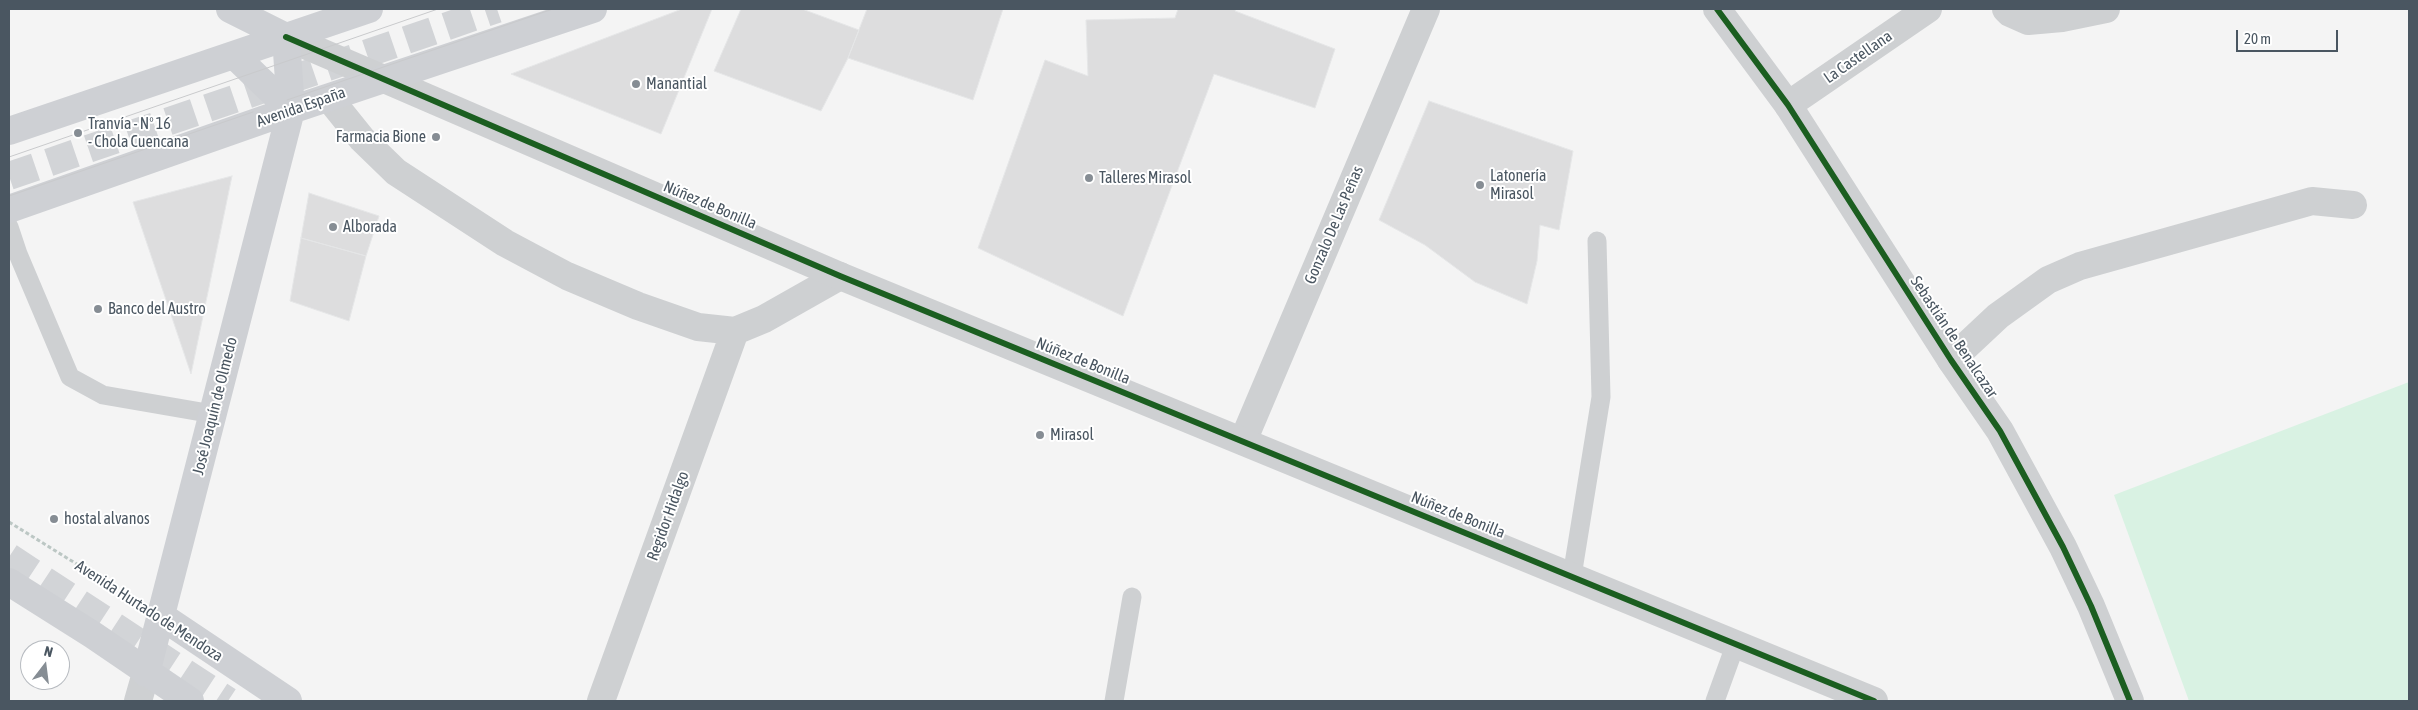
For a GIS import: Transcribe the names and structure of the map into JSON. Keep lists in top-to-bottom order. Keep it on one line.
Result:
{"streets":{"main road":["Avenida España","Núñez de Bonilla","José Joaquín de Olmedo","Avenida Hurtado de Mendoza"],"street":["La Castellana","Gonzalo De Las Peñas","Sebastián de Benalcazar","Regidor Hidalgo"]},"crossings":[["La Castellana","Sebastián de Benalcazar"],["Avenida España","Núñez de Bonilla"],["Avenida España","José Joaquín de Olmedo"],["Núñez de Bonilla","Gonzalo De Las Peñas"],["Núñez de Bonilla","José Joaquín de Olmedo"],["José Joaquín de Olmedo","Avenida Hurtado de Mendoza"]],"places":["Manantial","Tranvía - Nº 16 - Chola Cuencana","Farmacia Bione","Talleres Mirasol","Latonería Mirasol","Alborada","Banco del Austro","Mirasol","hostal alvanos"],"scale_bar":"20 m","north":"top"}
